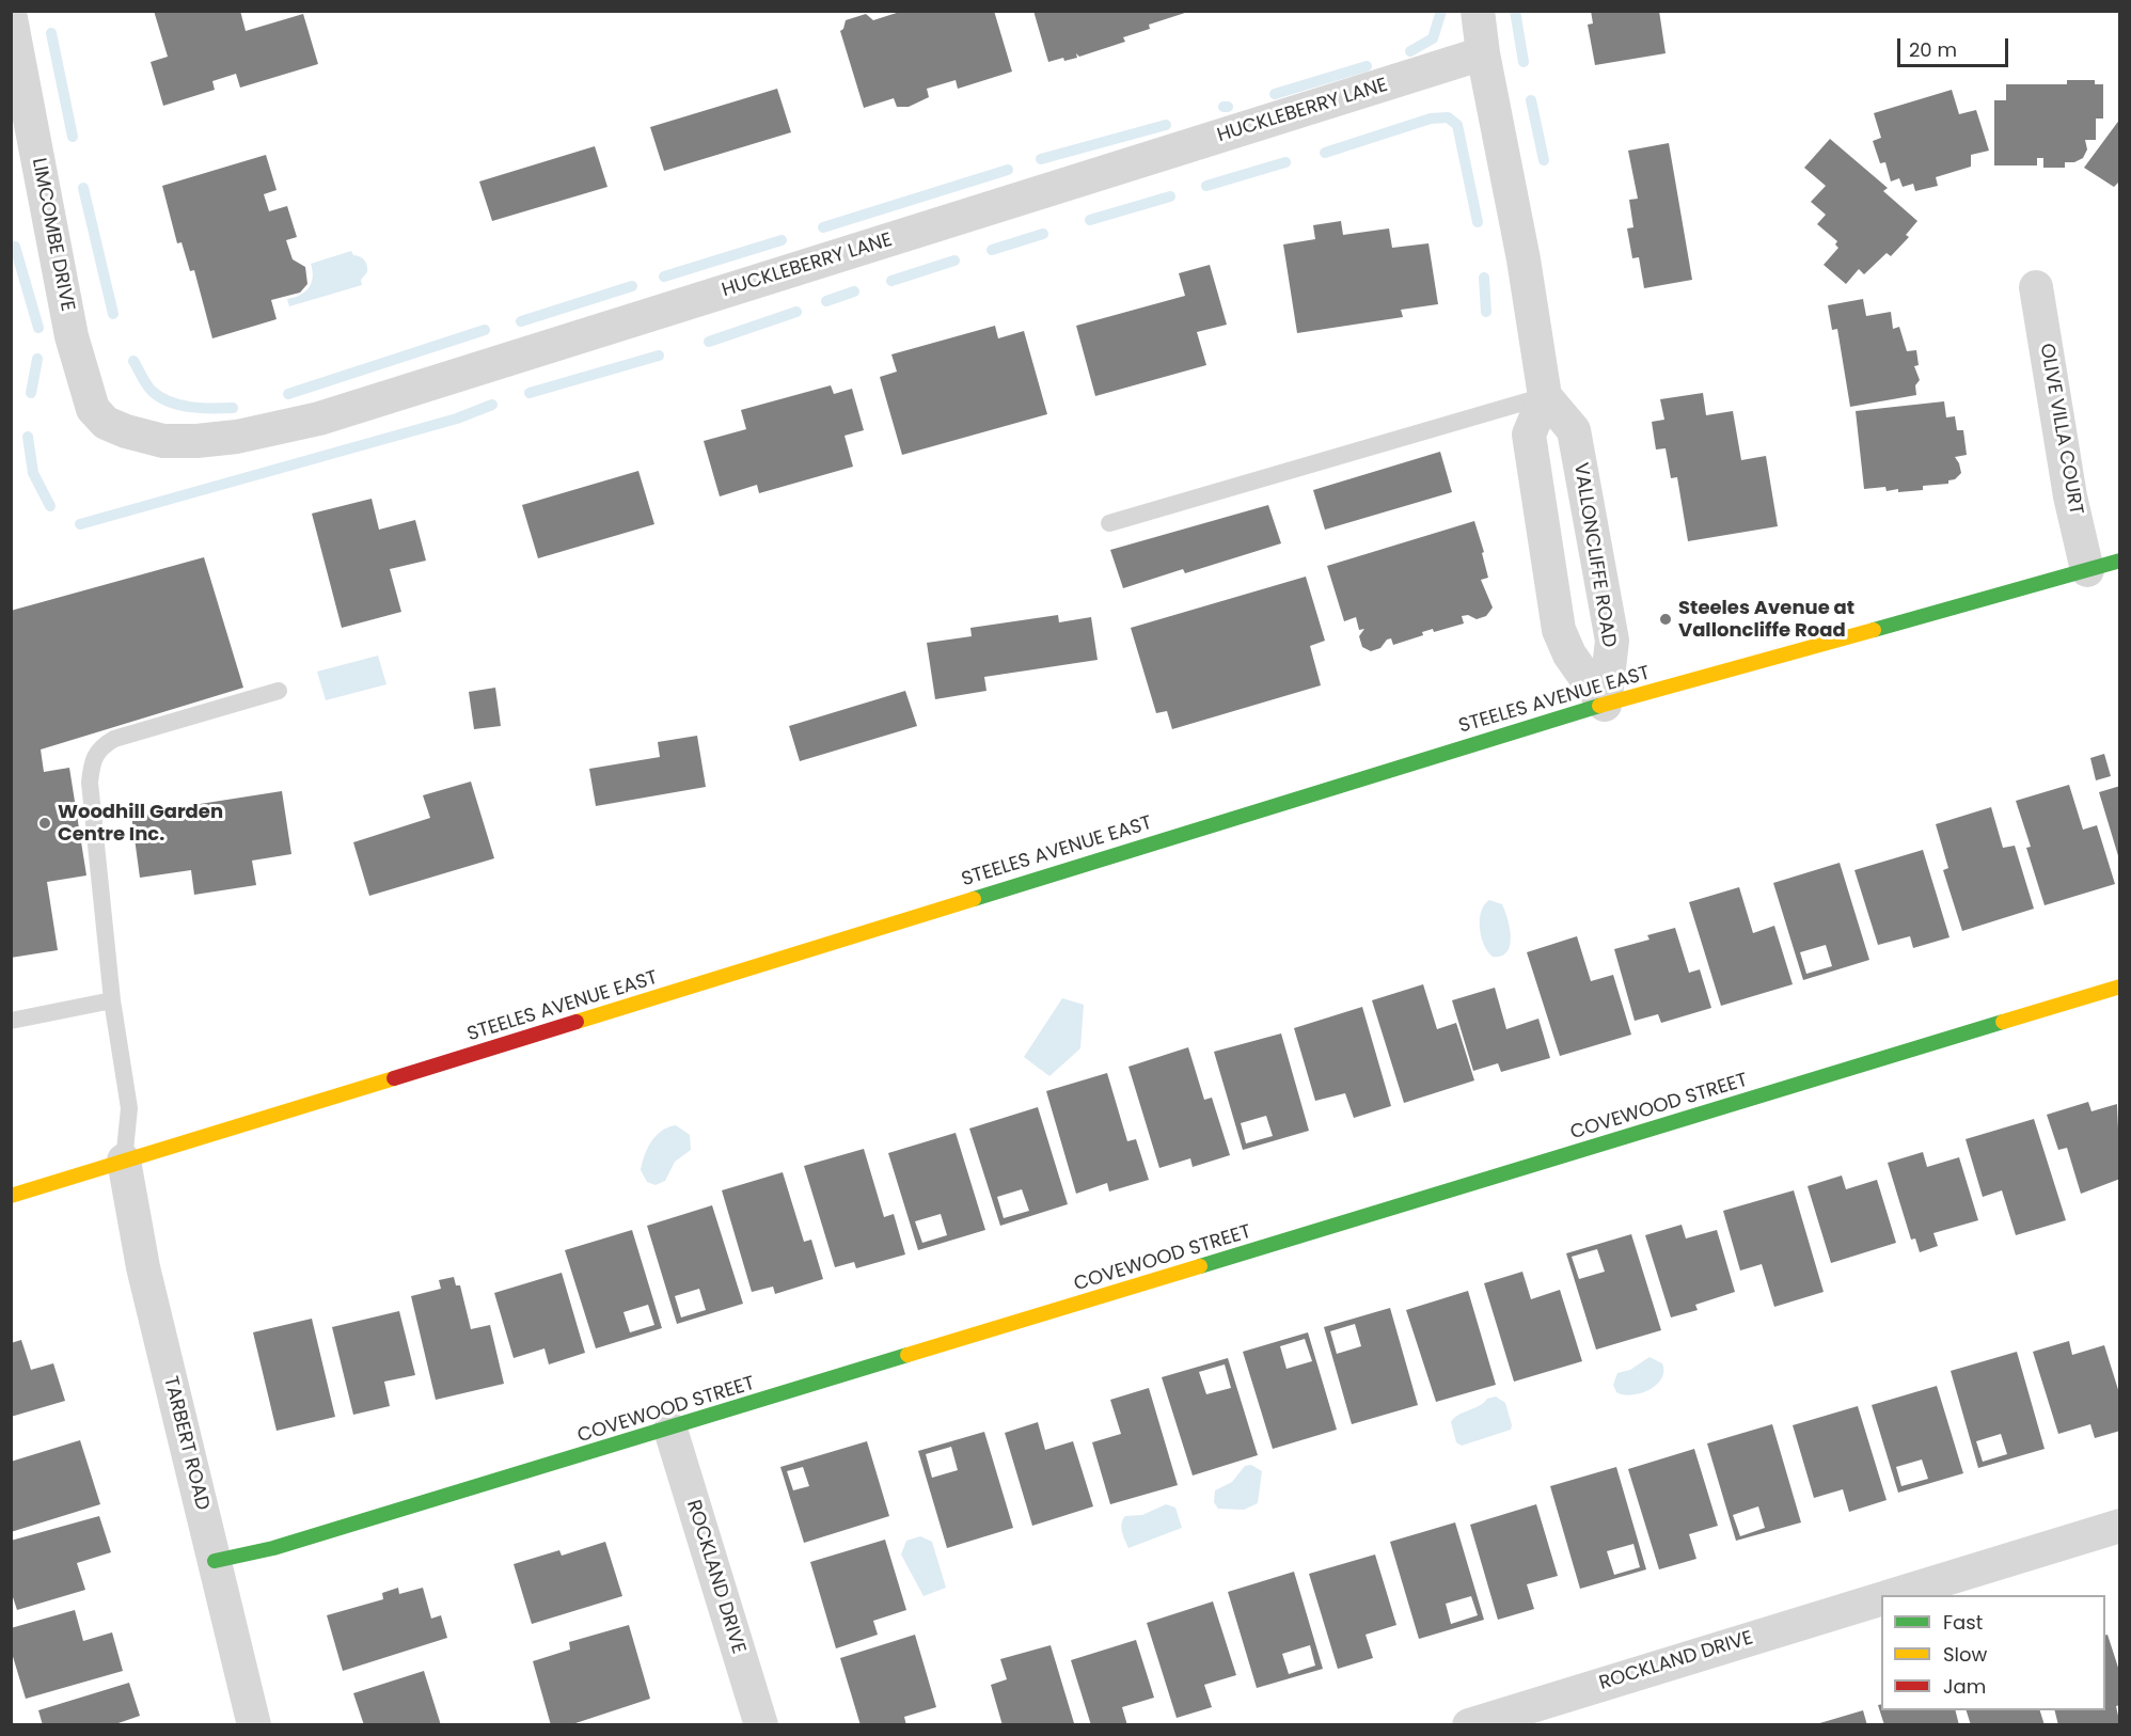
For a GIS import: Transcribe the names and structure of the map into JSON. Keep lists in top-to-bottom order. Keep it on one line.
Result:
{"streets":{"main road":["STEELES AVENUE EAST","COVEWOOD STREET"],"street":["HUCKLEBERRY LANE","LIMCOMBE DRIVE","OLIVE VILLA COURT","VALLONCLIFFE ROAD","TARBERT ROAD","ROCKLAND DRIVE"]},"crossings":[["HUCKLEBERRY LANE","LIMCOMBE DRIVE"],["OLIVE VILLA COURT","STEELES AVENUE EAST"],["VALLONCLIFFE ROAD","STEELES AVENUE EAST"],["STEELES AVENUE EAST","TARBERT ROAD"],["COVEWOOD STREET","TARBERT ROAD"],["COVEWOOD STREET","ROCKLAND DRIVE"]],"places":["Steeles Avenue at Valloncliffe Road","Woodhill Garden Centre Inc."],"legend":["Fast","Slow","Jam"],"scale_bar":"20 m"}
